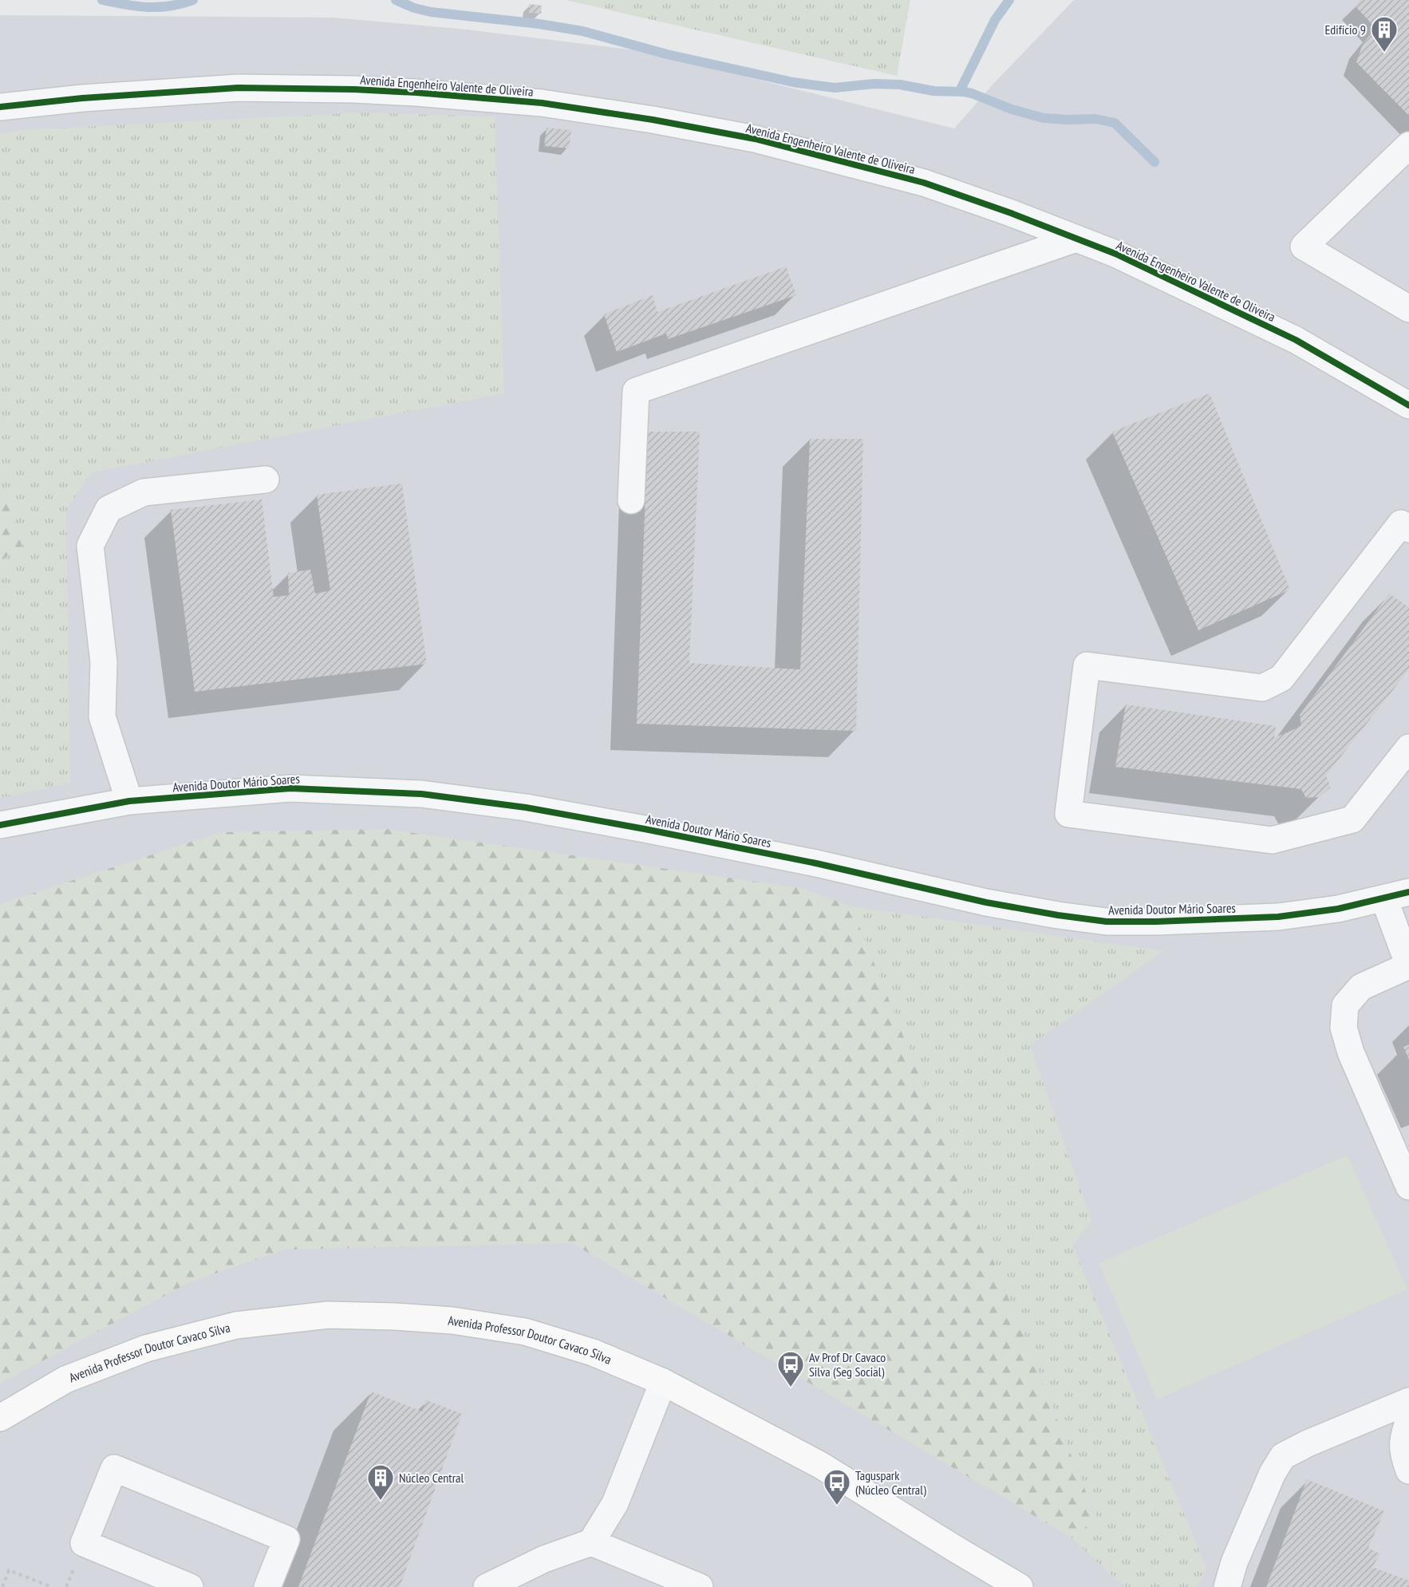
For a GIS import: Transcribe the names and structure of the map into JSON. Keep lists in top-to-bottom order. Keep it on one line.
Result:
{"streets":{"main road":["Avenida Professor Doutor Cavaco Silva"],"street":["Avenida Engenheiro Valente de Oliveira","Avenida Doutor Mário Soares"]},"places":{"building":["Edifício 9","Núcleo Central"],"bus stop":["Av Prof Dr Cavaco Silva (Seg Social)","Taguspark (Núcleo Central)"]}}
